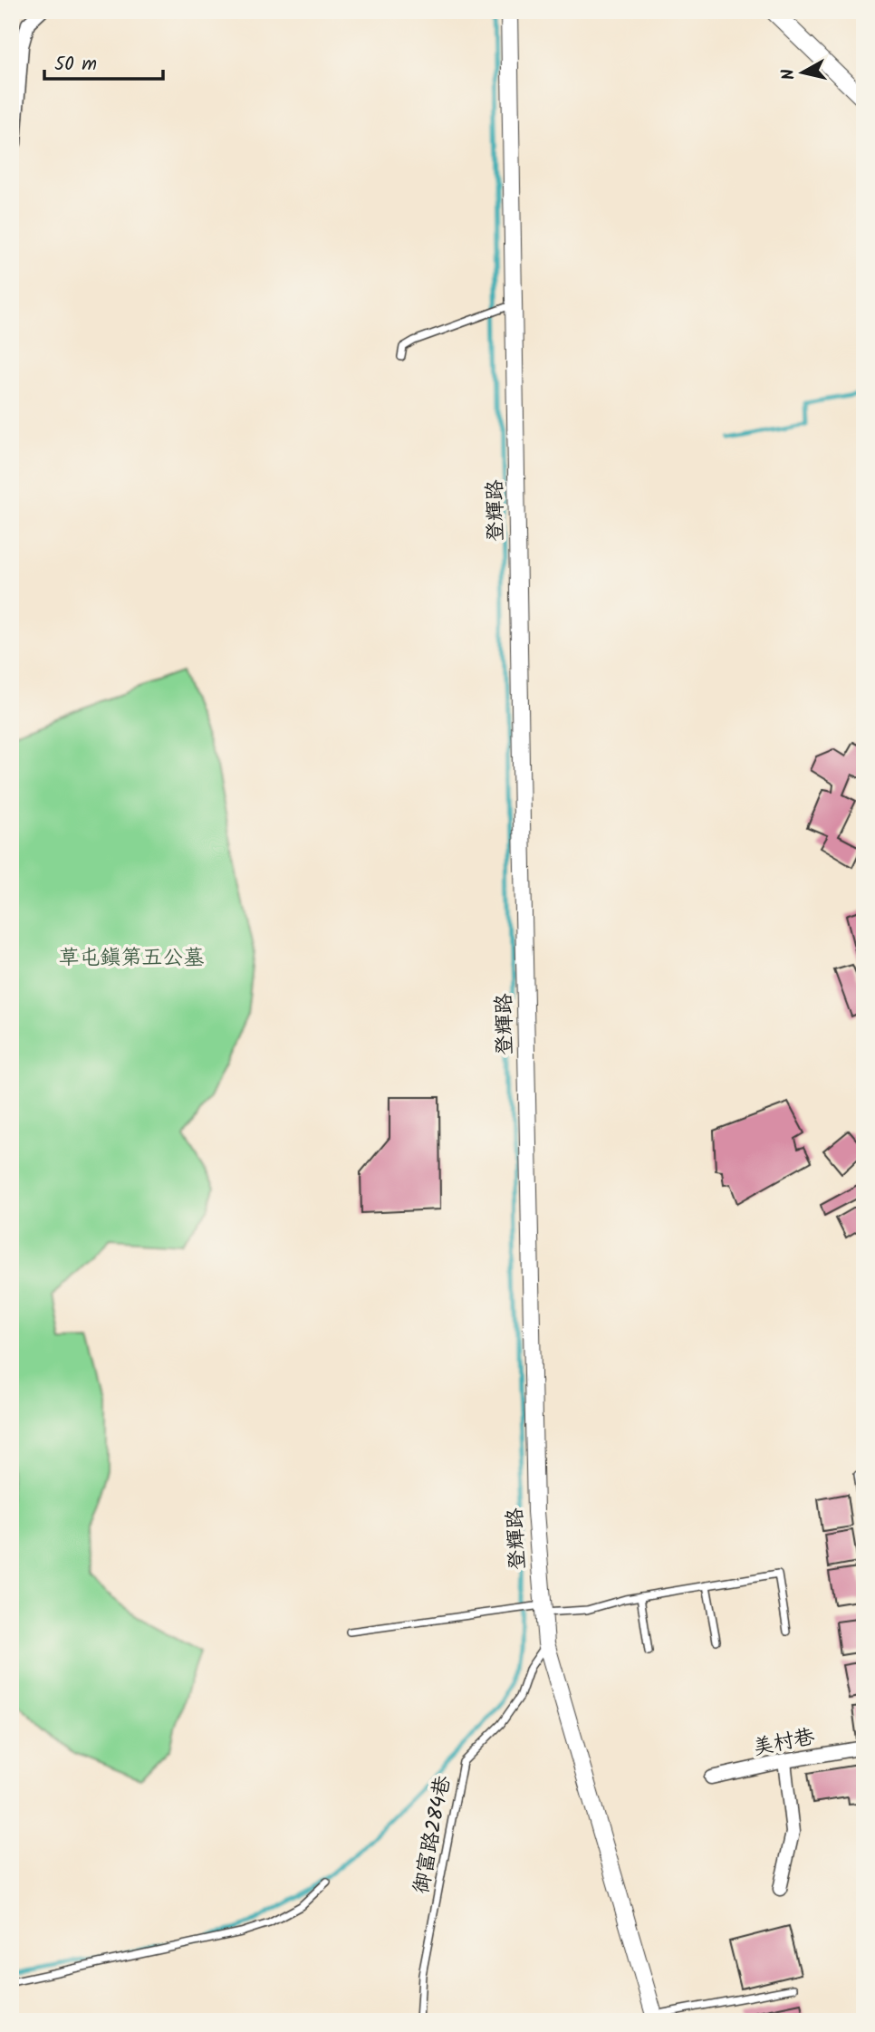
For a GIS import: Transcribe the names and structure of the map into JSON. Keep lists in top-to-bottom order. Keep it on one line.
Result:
{"streets":{"street":["登輝路","美村巷"],"lane":["御富路284巷"]},"crossings":[["登輝路","御富路284巷"]],"parks":["草屯鎮第五公墓"],"scale_bar":"50 m","north":"left"}
